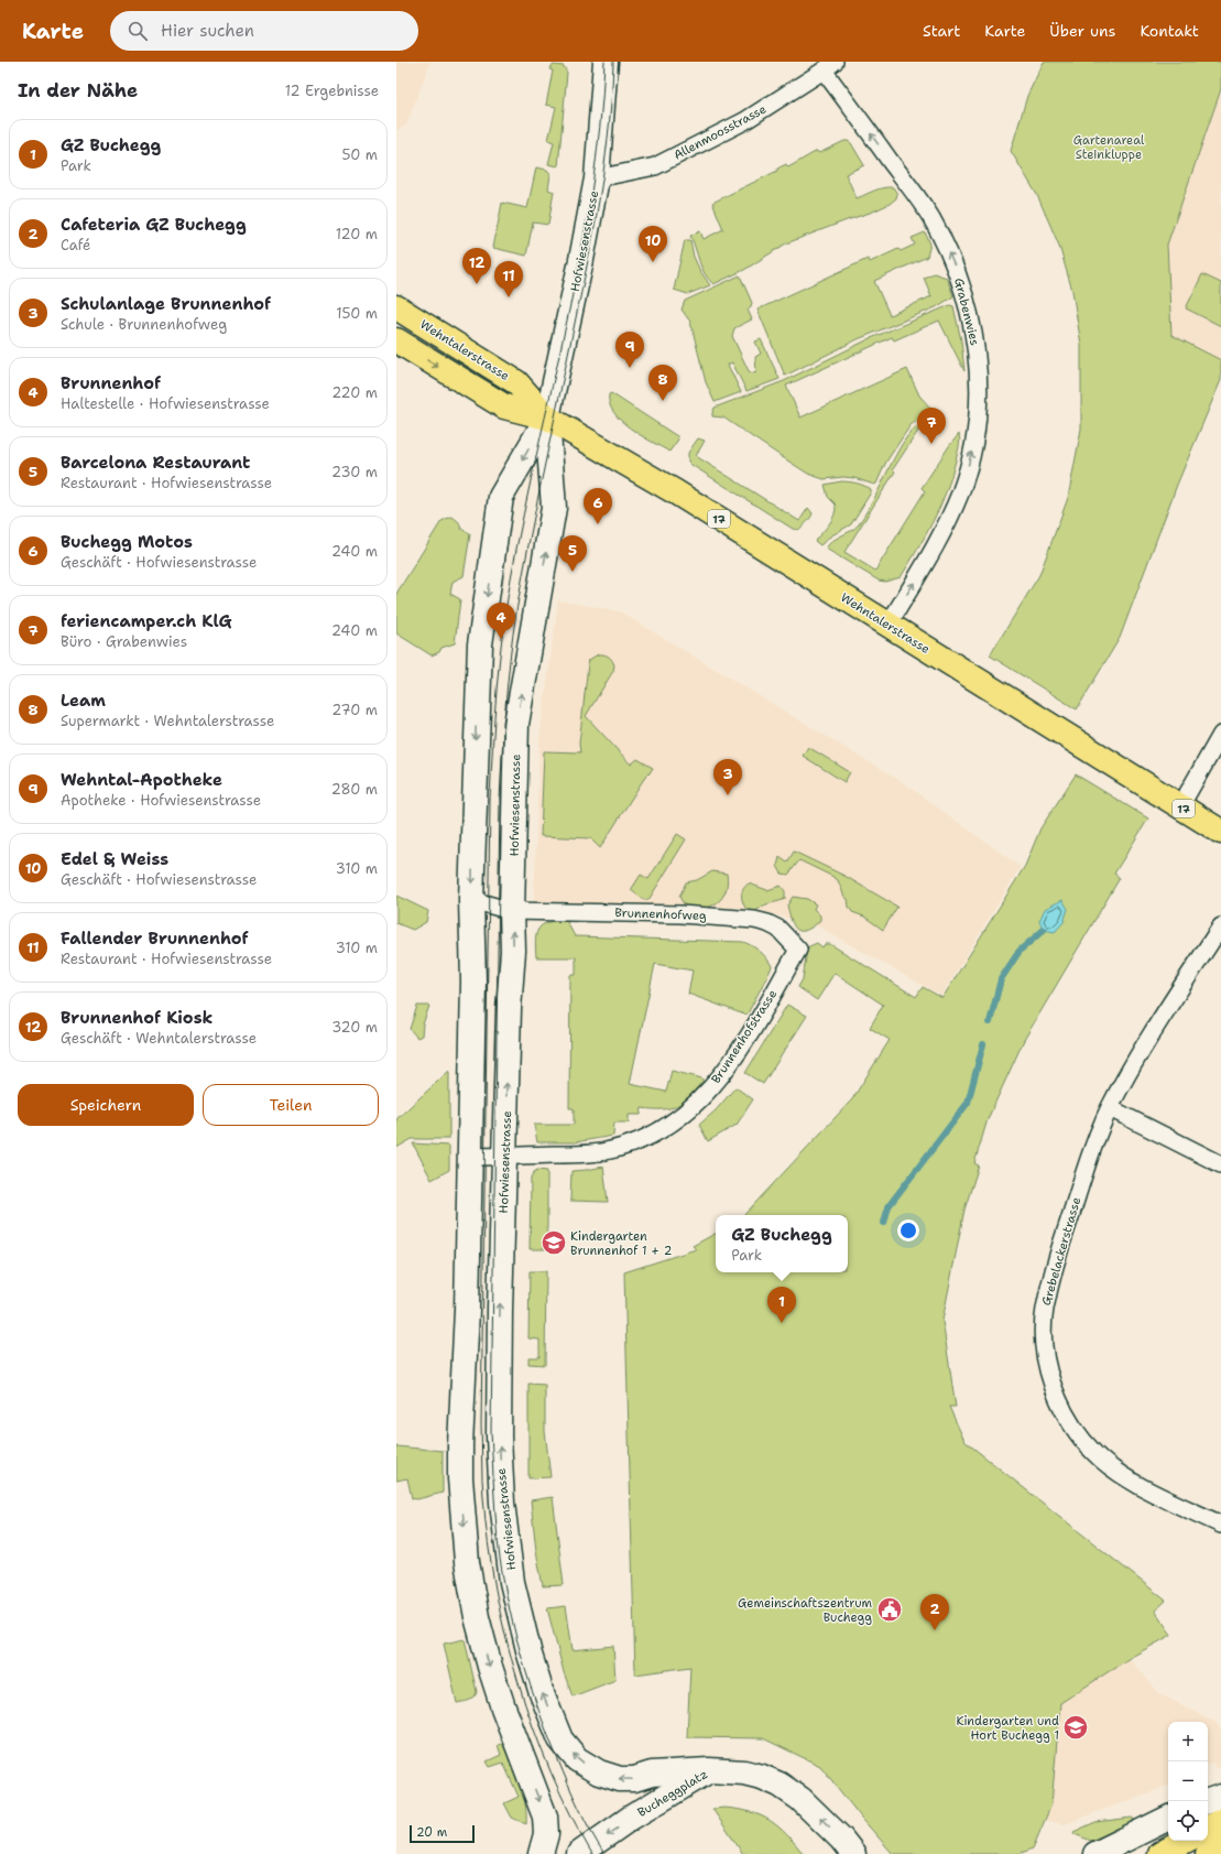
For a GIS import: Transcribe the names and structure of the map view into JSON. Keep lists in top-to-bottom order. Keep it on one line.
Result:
{"streets":{"main road":["Wehntalerstrasse","17"],"street":["Allenmoosstrasse","Hofwiesenstrasse","Grabenwies","Brunnenhofweg","Brunnenhofstrasse","Grebelackerstrasse","Bucheggplatz"]},"crossings":[["Allenmoosstrasse","Hofwiesenstrasse"],["Allenmoosstrasse","Grabenwies"],["Hofwiesenstrasse","Wehntalerstrasse"],["Hofwiesenstrasse","Brunnenhofweg"],["Hofwiesenstrasse","Brunnenhofstrasse"],["Hofwiesenstrasse","Bucheggplatz"],["Grabenwies","Wehntalerstrasse"],["Brunnenhofweg","Brunnenhofstrasse"]],"one_way":["Grabenwies","Bucheggplatz"],"parks":["Gartenareal Steinkluppe"],"places":{"school or university":["Kindergarten Brunnenhof 1 + 2","Kindergarten und Hort Buchegg 1"],"public building":["Gemeinschaftszentrum Buchegg"]},"scale_bar":"20 m","page":{"header":"Karte","search":"Hier suchen","nav":["Start","Karte","Über uns","Kontakt"],"heading":["In der Nähe","12 Ergebnisse"],"list":[{"mark":"1","name":"GZ Buchegg","note":"Park","value":"50 m"},{"mark":"2","name":"Cafeteria GZ Buchegg","note":"Café","value":"120 m"},{"mark":"3","name":"Schulanlage Brunnenhof","note":"Schule · Brunnenhofweg","value":"150 m"},{"mark":"4","name":"Brunnenhof","note":"Haltestelle · Hofwiesenstrasse","value":"220 m"},{"mark":"5","name":"Barcelona Restaurant","note":"Restaurant · Hofwiesenstrasse","value":"230 m"},{"mark":"6","name":"Buchegg Motos","note":"Geschäft · Hofwiesenstrasse","value":"240 m"},{"mark":"7","name":"feriencamper.ch KlG","note":"Büro · Grabenwies","value":"240 m"},{"mark":"8","name":"Leam","note":"Supermarkt · Wehntalerstrasse","value":"270 m"},{"mark":"9","name":"Wehntal-Apotheke","note":"Apotheke · Hofwiesenstrasse","value":"280 m"},{"mark":"10","name":"Edel & Weiss","note":"Geschäft · Hofwiesenstrasse","value":"310 m"},{"mark":"11","name":"Fallender Brunnenhof","note":"Restaurant · Hofwiesenstrasse","value":"310 m"},{"mark":"12","name":"Brunnenhof Kiosk","note":"Geschäft · Wehntalerstrasse","value":"320 m"}],"pins":["10","12","11","9","8","7","6","5","4","3","1","2"],"buttons":["Speichern","Teilen"],"popup":["GZ Buchegg","Park"],"map_buttons":["+","−"],"scale":"20 m"}}
